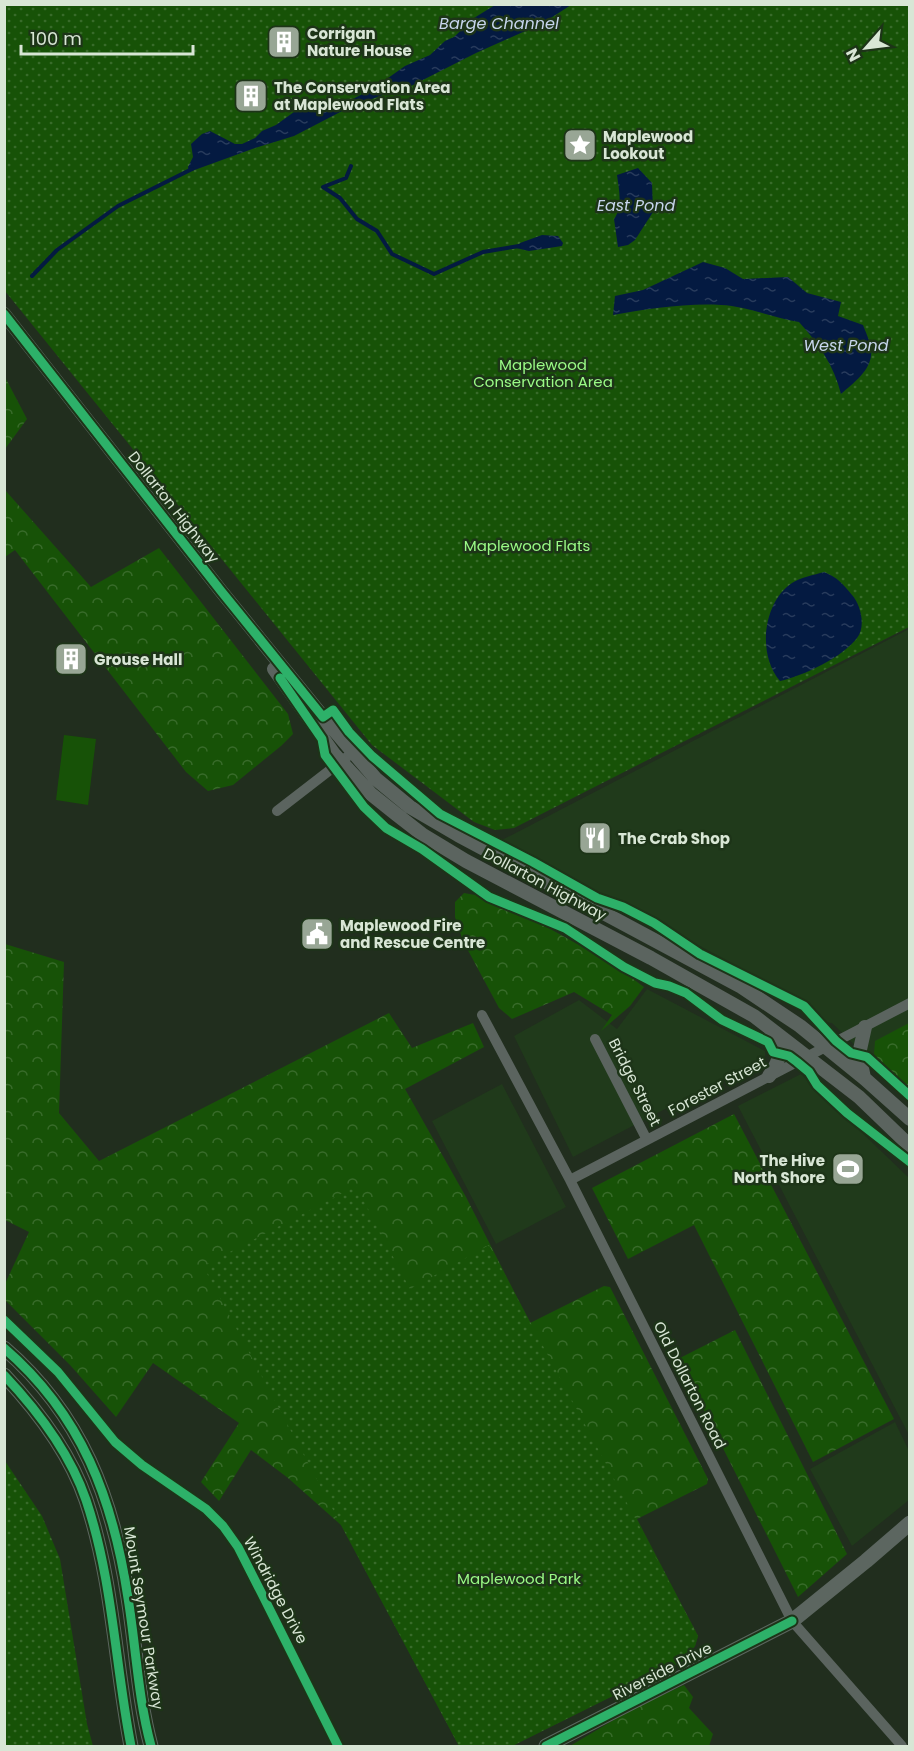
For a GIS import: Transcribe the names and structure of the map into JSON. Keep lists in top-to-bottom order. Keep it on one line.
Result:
{"streets":{"main road":["Mount Seymour Parkway","Riverside Drive"],"street":["Dollarton Highway","Bridge Street","Forester Street","Old Dollarton Road","Windridge Drive"]},"crossings":[["Dollarton Highway","Forester Street"],["Bridge Street","Forester Street"],["Forester Street","Old Dollarton Road"],["Old Dollarton Road","Riverside Drive"]],"water":["Barge Channel","East Pond","West Pond"],"parks":["Maplewood Conservation Area","Maplewood Flats","Maplewood Park"],"places":{"building":["Corrigan Nature House","The Conservation Area at Maplewood Flats","Grouse Hall"],"place":["Maplewood Lookout"],"restaurant":["The Crab Shop"],"public building":["Maplewood Fire and Rescue Centre"],"sports":["The Hive North Shore"]},"scale_bar":"100 m","north":"bottom left"}
